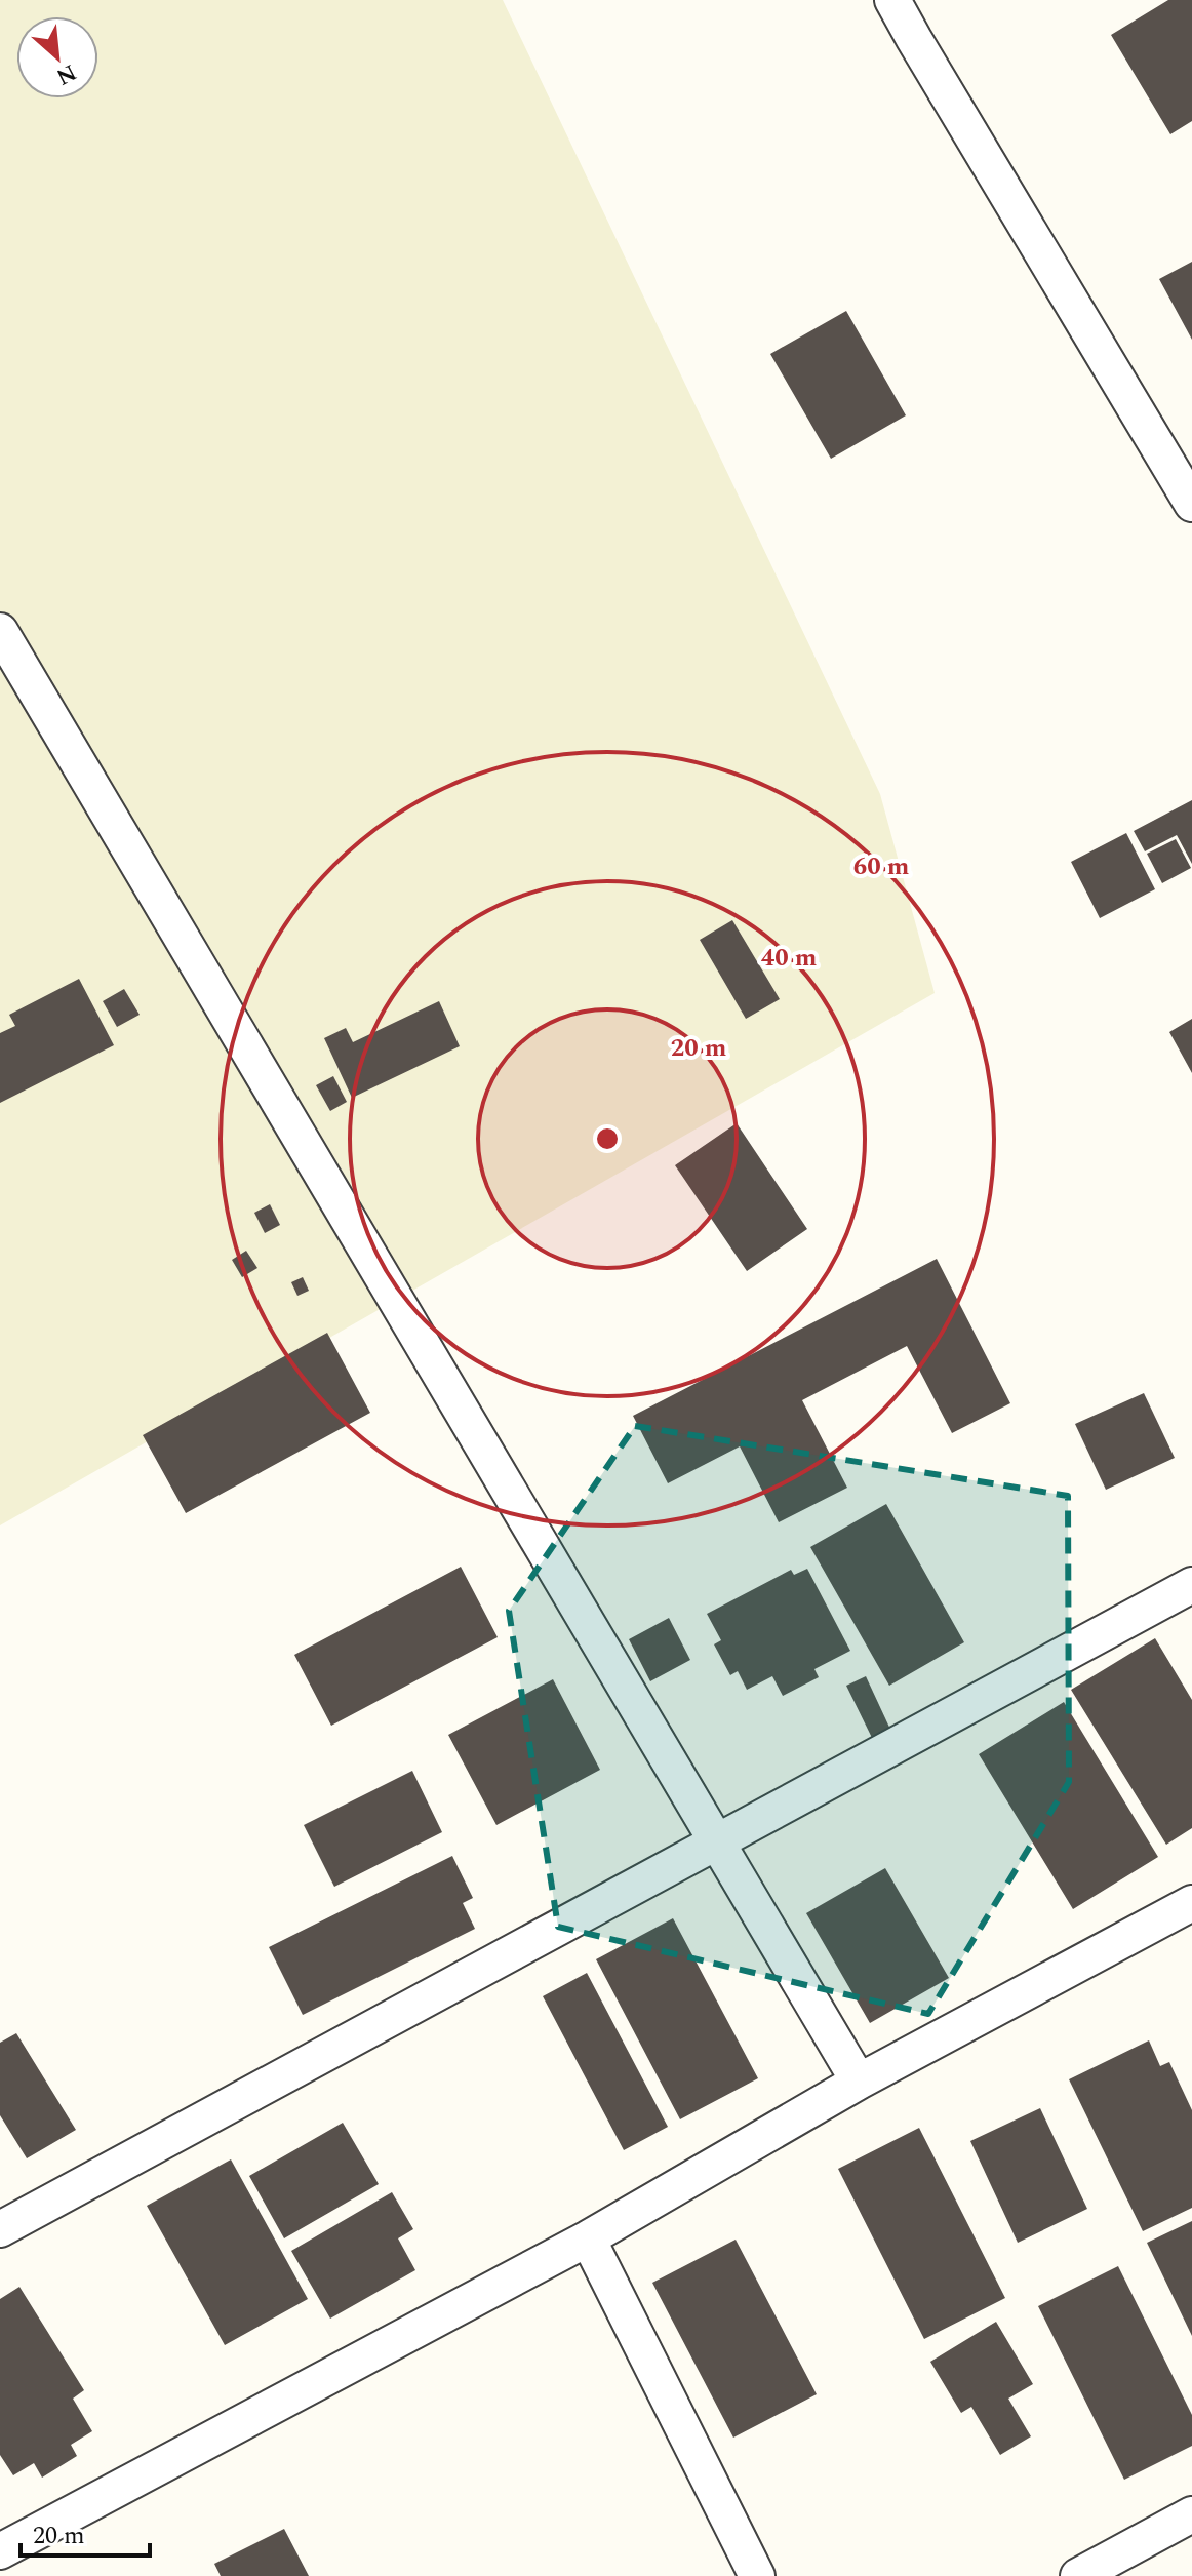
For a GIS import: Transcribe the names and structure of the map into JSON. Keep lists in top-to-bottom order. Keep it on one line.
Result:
{"scale_bar":"20 m","north":"bottom right","rings":["60 m","40 m","20 m"]}
